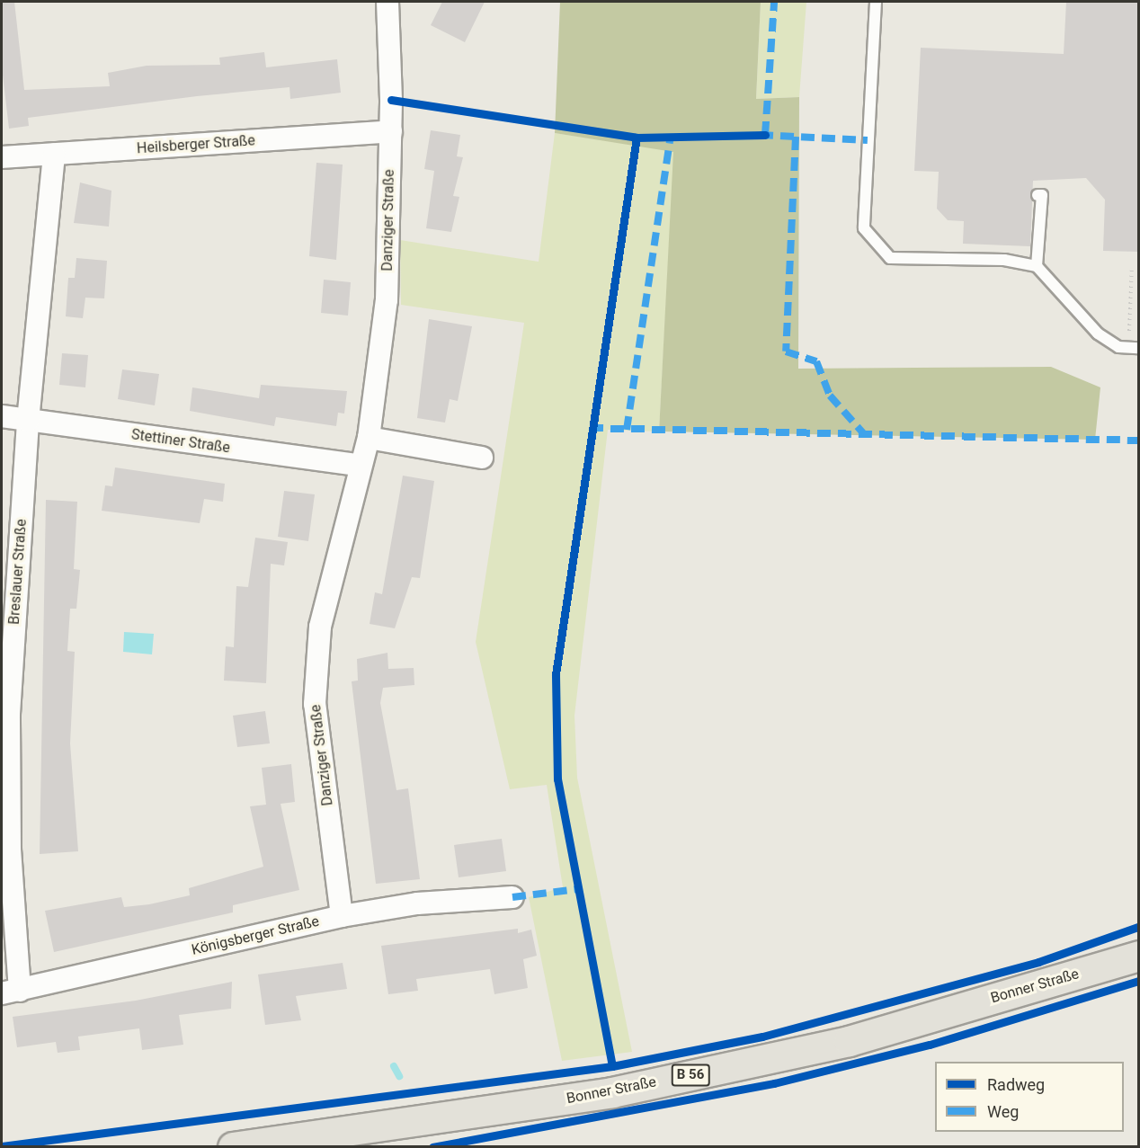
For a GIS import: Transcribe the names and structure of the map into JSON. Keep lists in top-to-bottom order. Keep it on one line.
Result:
{"streets":{"main road":["Bonner Straße","B 56"],"street":["Heilsberger Straße","Danziger Straße","Stettiner Straße","Breslauer Straße","Königsberger Straße"]},"crossings":[["Heilsberger Straße","Danziger Straße"],["Heilsberger Straße","Breslauer Straße"],["Danziger Straße","Stettiner Straße"],["Danziger Straße","Königsberger Straße"],["Stettiner Straße","Breslauer Straße"],["Breslauer Straße","Königsberger Straße"]],"legend":["Radweg","Weg"]}
